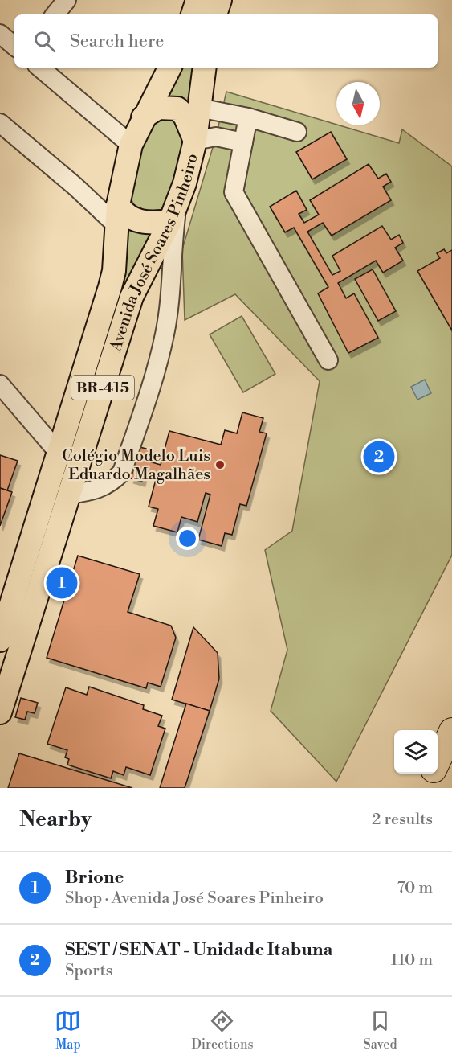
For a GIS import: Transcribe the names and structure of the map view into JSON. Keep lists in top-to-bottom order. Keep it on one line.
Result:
{"streets":{"main road":["Avenida José Soares Pinheiro","BR-415"]},"places":["Colégio Modelo Luis Eduardo Magalhães"],"north":"bottom","page":{"search":"Search here","pins":["2","1"],"heading":["Nearby","2 results"],"list":[{"mark":"1","name":"Brione","note":"Shop · Avenida José Soares Pinheiro","value":"70 m"},{"mark":"2","name":"SEST / SENAT - Unidade Itabuna","note":"Sports","value":"110 m"}],"nav":["Map","Directions","Saved"]}}
